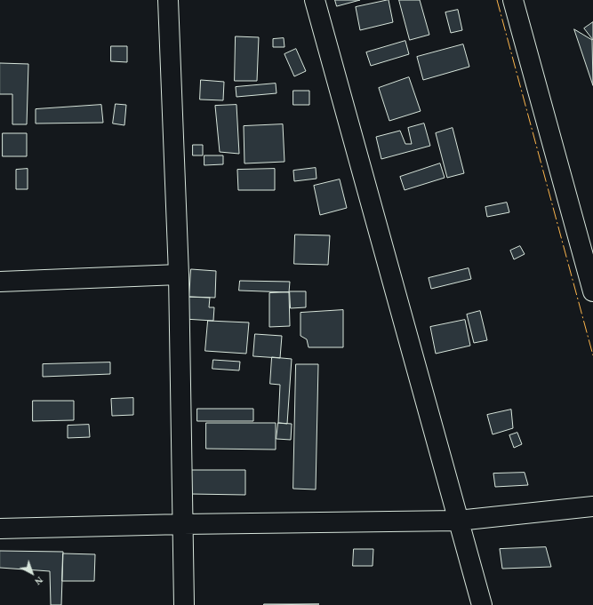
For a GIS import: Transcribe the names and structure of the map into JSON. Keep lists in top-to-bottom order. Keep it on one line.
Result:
{"north":"bottom right"}
